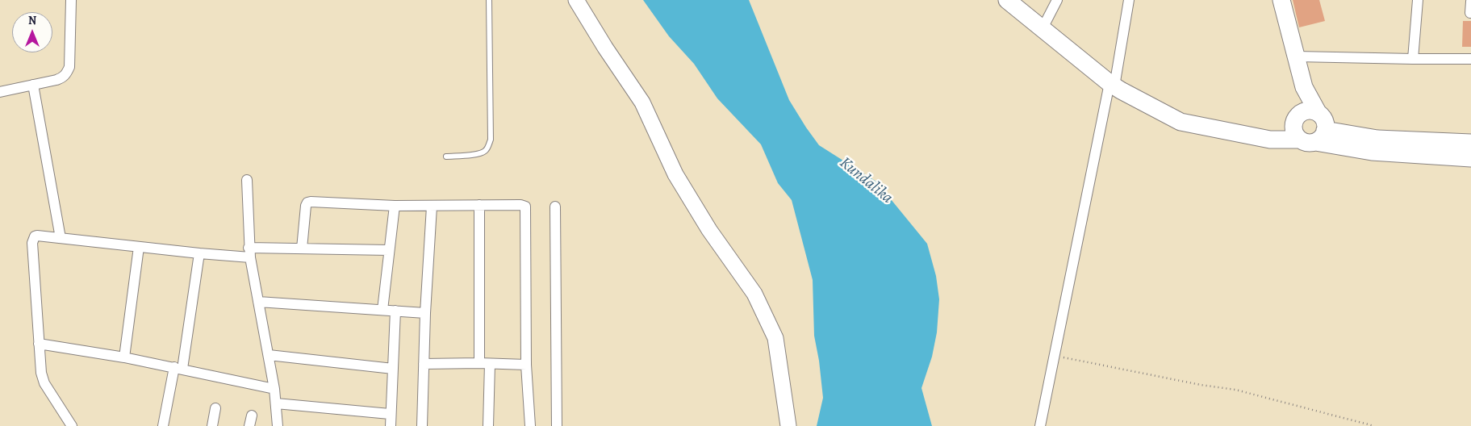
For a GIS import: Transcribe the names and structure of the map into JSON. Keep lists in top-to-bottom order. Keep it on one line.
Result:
{"water":["Kundalika"],"north":"top"}
